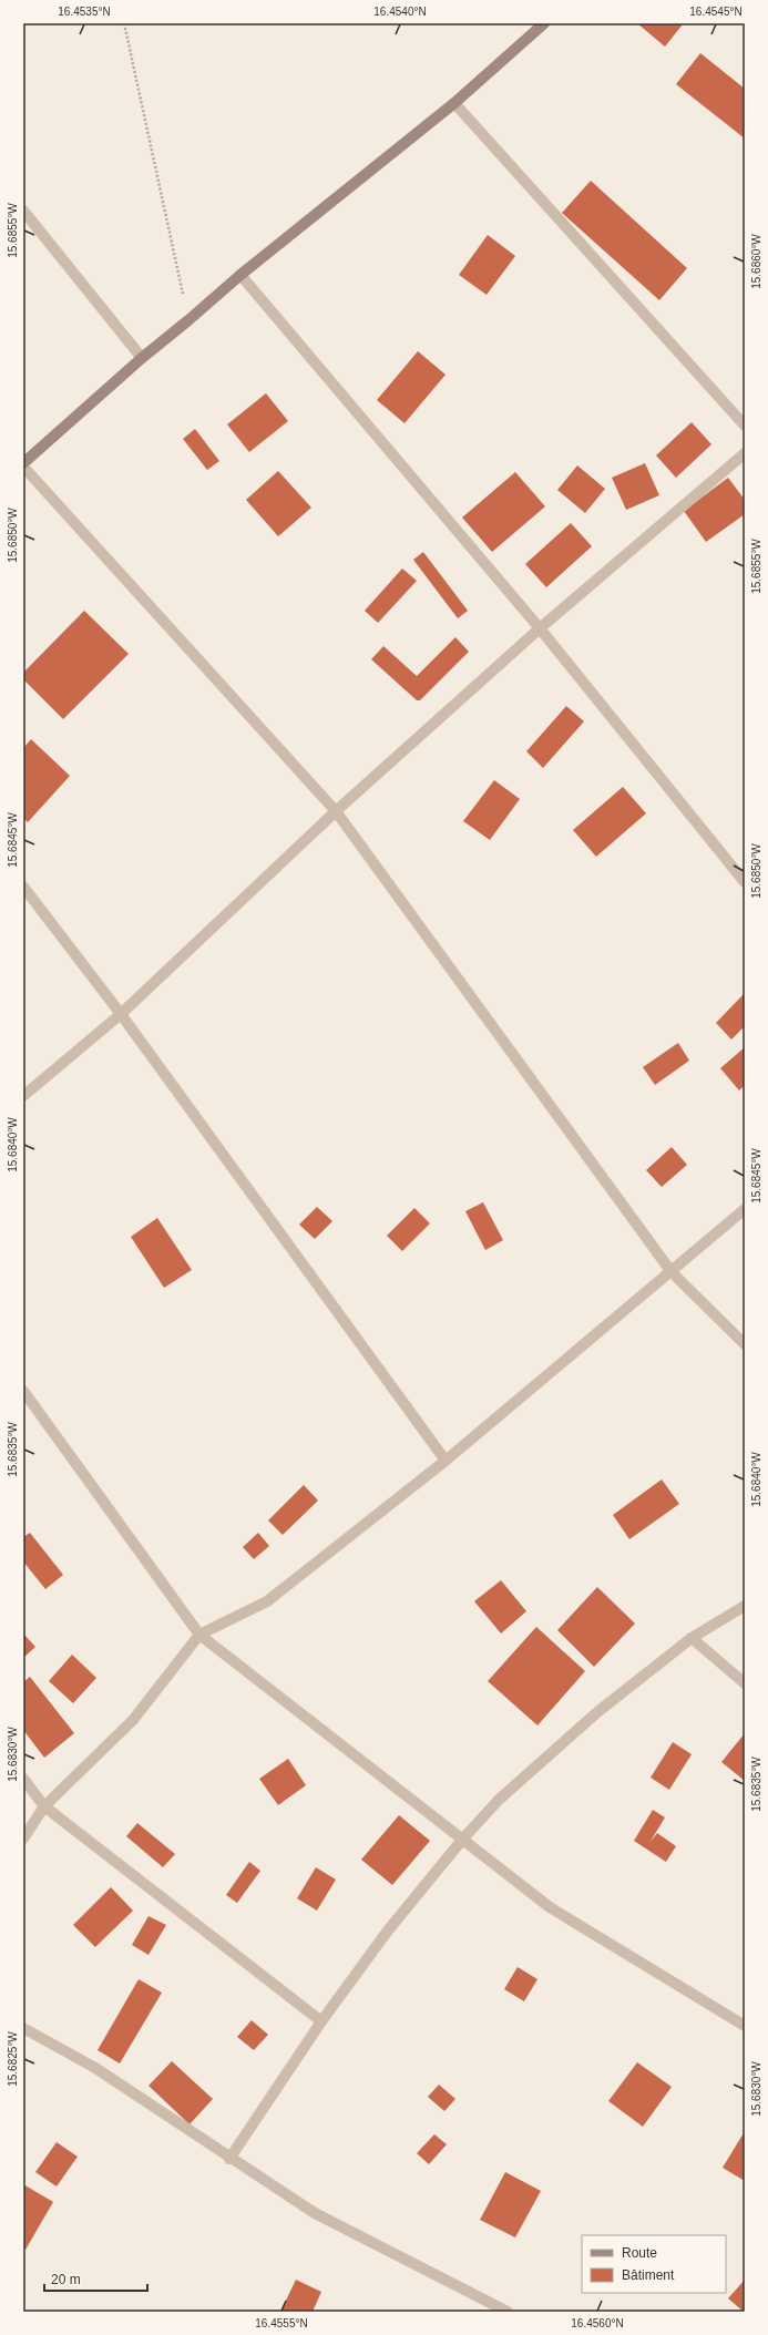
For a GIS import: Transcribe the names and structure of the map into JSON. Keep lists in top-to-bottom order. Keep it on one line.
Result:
{"legend":["Route","Bâtiment"],"scale_bar":"20 m","coordinates":["16.4535°N","16.4540°N","16.4545°N","15.6855°W","15.6860°W","15.6850°W","15.6845°W","15.6840°W","15.6835°W","15.6830°W","15.6825°W","16.4555°N","16.4560°N"]}
